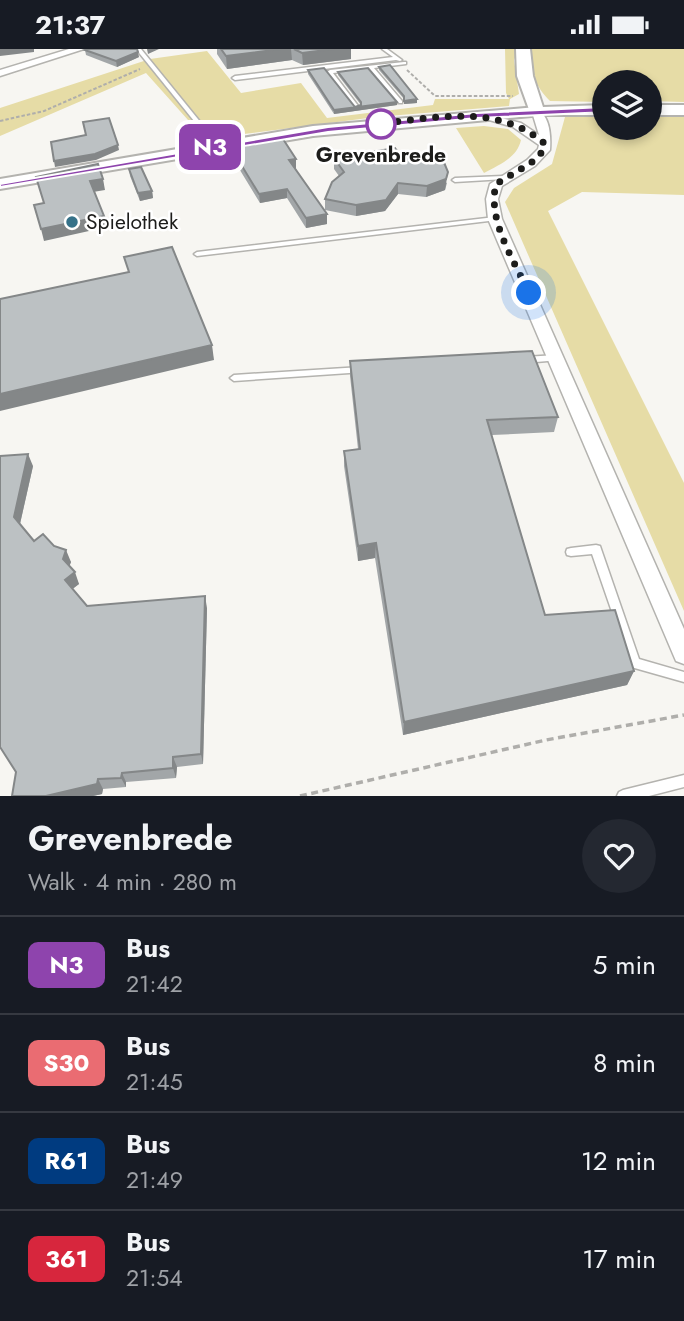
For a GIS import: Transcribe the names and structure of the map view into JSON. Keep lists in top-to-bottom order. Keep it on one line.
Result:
{"places":["Grevenbrede","Spielothek"],"lines":["bus line N3"],"page":{"status":"21:37","on_map":"N3","heading":["Grevenbrede","Walk · 4 min · 280 m"],"list":[{"mark":"N3","name":"Bus","note":"21:42","value":"5 min"},{"mark":"S30","name":"Bus","note":"21:45","value":"8 min"},{"mark":"R61","name":"Bus","note":"21:49","value":"12 min"},{"mark":"361","name":"Bus","note":"21:54","value":"17 min"}]}}
